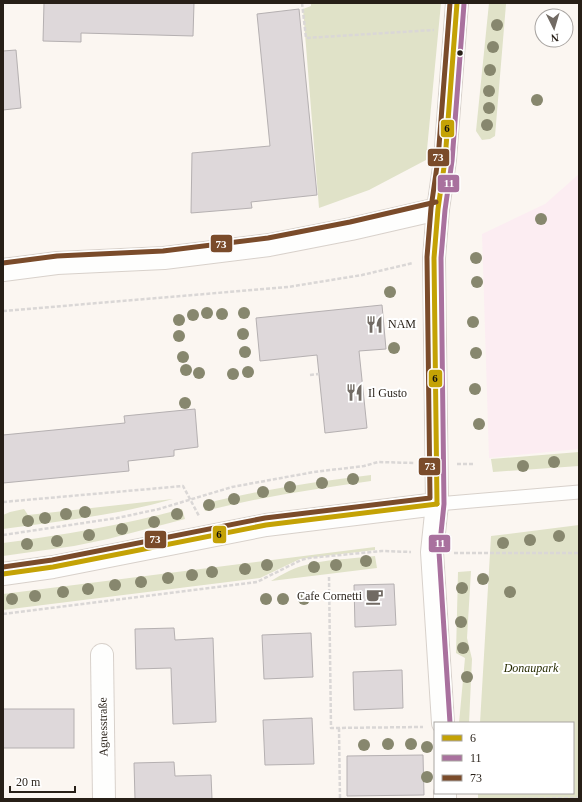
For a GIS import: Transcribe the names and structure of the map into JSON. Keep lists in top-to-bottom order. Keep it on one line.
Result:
{"streets":{"street":["Agnesstraße"]},"parks":["Donaupark"],"places":{"restaurant":["NAM","Il Gusto"],"cafe":["Cafe Cornetti"]},"lines":["transit line 6","transit line 73","transit line 11"],"legend":["6","11","73"],"scale_bar":"20 m","north":"bottom"}
